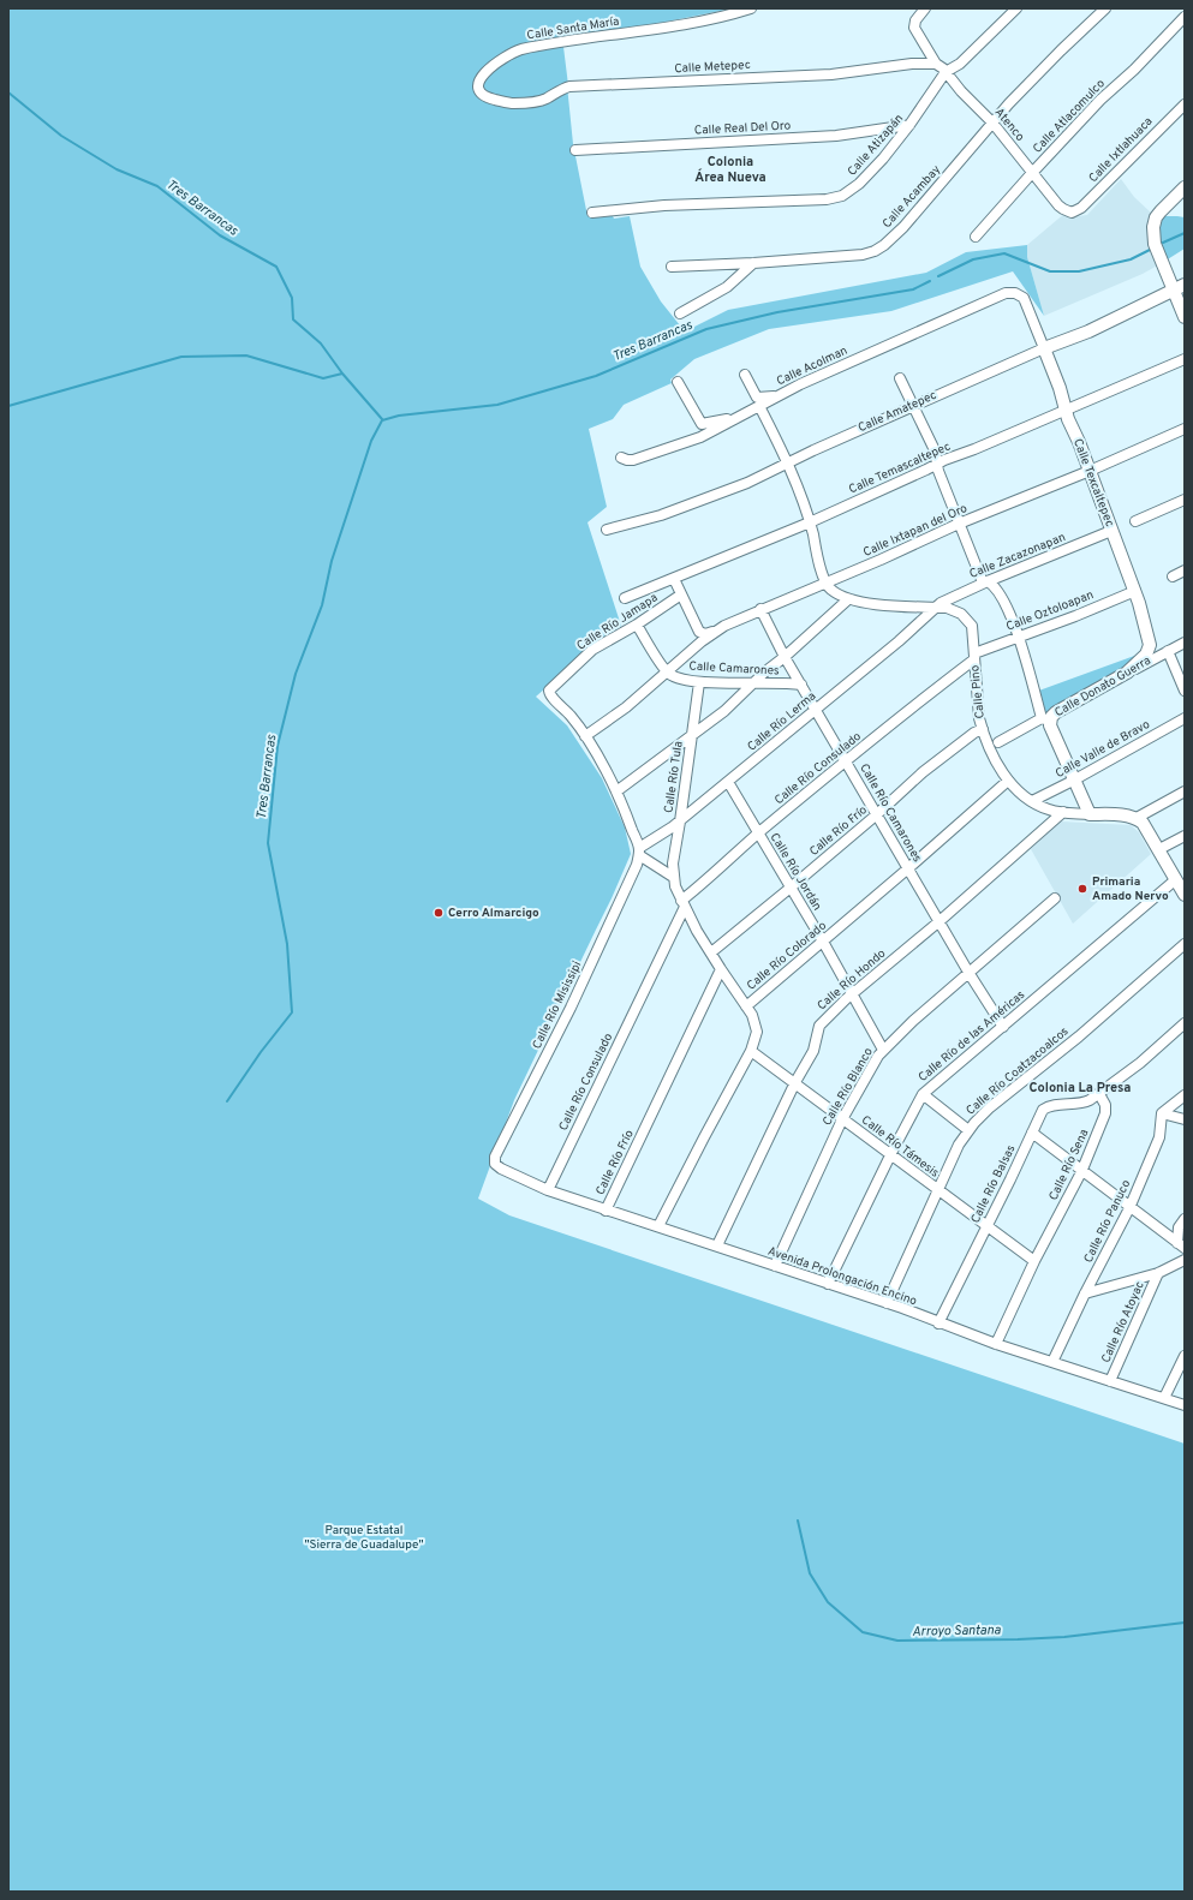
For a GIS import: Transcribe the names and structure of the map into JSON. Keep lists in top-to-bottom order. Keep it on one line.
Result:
{"streets":{"street":["Calle Santa María","Calle Metepec","Calle Atlacomulco","Atenco","Calle Real Del Oro","Calle Atizapán","Calle Ixtlahuaca","Calle Acambay","Calle Acolman","Calle Amatepec","Calle Temascaltepec","Calle Texcaltepec","Calle Ixtapan del Oro","Calle Zacazonapan","Calle Oztoloapan","Calle Río Jamapa","Calle Camarones","Calle Donato Guerra","Calle Pino","Calle Río Lerma","Calle Valle de Bravo","Calle Río Consulado","Calle Río Tula","Calle Río Camarones","Calle Río Frío","Calle Río Jordán","Calle Río Colorado","Calle Río Hondo","Calle Río Misissipi","Calle Río de las Américas","Calle Río Coatzacoalcos","Calle Río Blanco","Calle Río Támesis","Calle Río Sena","Calle Río Balsas","Calle Río Panuco","Avenida Prolongación Encino","Calle Río Atoyac"]},"crossings":[["Calle Santa María","Calle Metepec"],["Calle Atlacomulco","Atenco"],["Atenco","Calle Atizapán"],["Atenco","Calle Ixtlahuaca"],["Atenco","Calle Acambay"],["Calle Real Del Oro","Calle Atizapán"],["Calle Acolman","Calle Texcaltepec"],["Calle Amatepec","Calle Texcaltepec"],["Calle Temascaltepec","Calle Texcaltepec"],["Calle Texcaltepec","Calle Ixtapan del Oro"],["Calle Texcaltepec","Calle Zacazonapan"],["Calle Texcaltepec","Calle Oztoloapan"],["Calle Texcaltepec","Calle Donato Guerra"],["Calle Ixtapan del Oro","Calle Río Jamapa"],["Calle Ixtapan del Oro","Calle Camarones"],["Calle Ixtapan del Oro","Calle Pino"],["Calle Ixtapan del Oro","Calle Río Camarones"],["Calle Zacazonapan","Calle Pino"],["Calle Zacazonapan","Calle Río Lerma"],["Calle Oztoloapan","Calle Pino"],["Calle Oztoloapan","Calle Río Consulado"],["Calle Camarones","Calle Río Tula"],["Calle Camarones","Calle Río Camarones"],["Calle Pino","Calle Río Lerma"],["Calle Pino","Calle Valle de Bravo"],["Calle Pino","Calle Río Consulado"],["Calle Pino","Calle Río Frío"],["Calle Pino","Calle Río Colorado"],["Calle Pino","Calle Río Hondo"],["Calle Río Lerma","Calle Río Tula"],["Calle Río Lerma","Calle Río Camarones"],["Calle Río Lerma","Calle Río Jordán"],["Calle Río Lerma","Calle Río Misissipi"],["Calle Río Consulado","Calle Río Camarones"],["Calle Río Consulado","Calle Río Jordán"],["Calle Río Consulado","Avenida Prolongación Encino"],["Calle Río Camarones","Calle Río Frío"],["Calle Río Camarones","Calle Río Colorado"],["Calle Río Camarones","Calle Río Hondo"],["Calle Río Camarones","Calle Río de las Américas"],["Calle Río Camarones","Calle Río Blanco"],["Calle Río Frío","Calle Río Jordán"],["Calle Río Frío","Avenida Prolongación Encino"],["Calle Río Jordán","Calle Río Colorado"],["Calle Río Jordán","Calle Río Hondo"],["Calle Río Jordán","Calle Río Blanco"],["Calle Río Colorado","Calle Río Támesis"],["Calle Río Colorado","Avenida Prolongación Encino"],["Calle Río Hondo","Calle Río Támesis"],["Calle Río Hondo","Avenida Prolongación Encino"],["Calle Río Misissipi","Avenida Prolongación Encino"],["Calle Río de las Américas","Calle Río Támesis"],["Calle Río de las Américas","Avenida Prolongación Encino"],["Calle Río Coatzacoalcos","Calle Río Támesis"],["Calle Río Coatzacoalcos","Avenida Prolongación Encino"],["Calle Río Blanco","Calle Río Támesis"],["Calle Río Blanco","Avenida Prolongación Encino"],["Calle Río Támesis","Calle Río Sena"],["Calle Río Támesis","Calle Río Balsas"],["Calle Río Sena","Calle Río Balsas"],["Calle Río Sena","Avenida Prolongación Encino"],["Calle Río Balsas","Avenida Prolongación Encino"],["Calle Río Panuco","Avenida Prolongación Encino"],["Avenida Prolongación Encino","Calle Río Atoyac"]],"districts":["Colonia Área Nueva","Colonia La Presa"],"water":["Tres Barrancas","Arroyo Santana"],"parks":["Parque Estatal \"Sierra de Guadalupe\""],"places":["Primaria Amado Nervo","Cerro Almarcigo"]}
